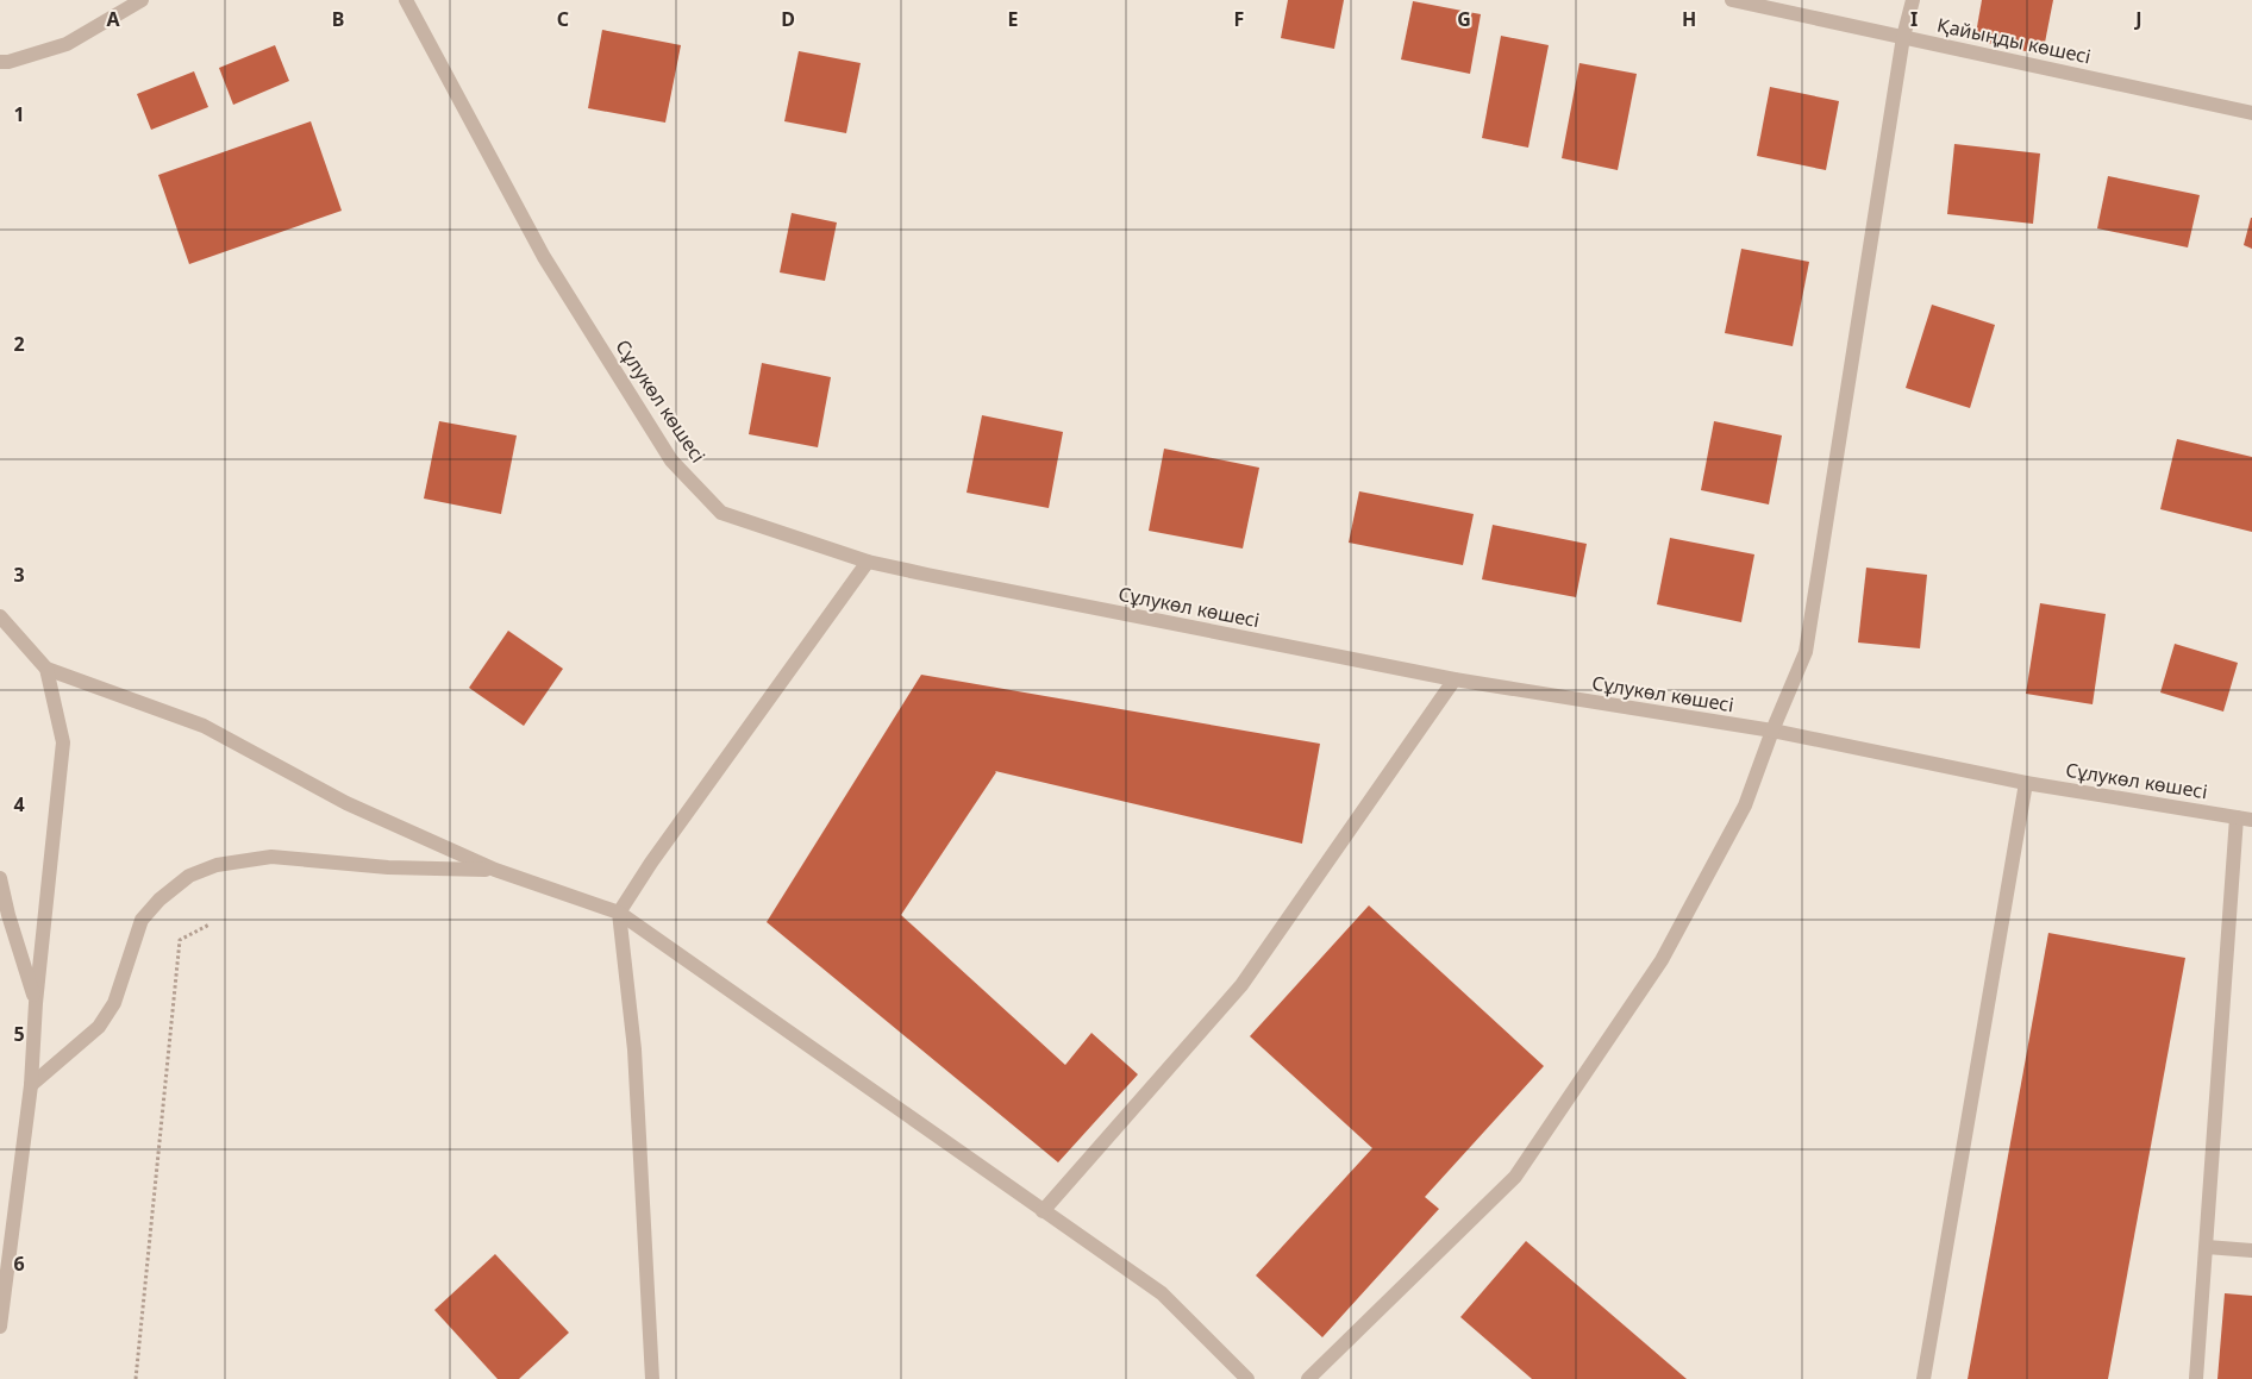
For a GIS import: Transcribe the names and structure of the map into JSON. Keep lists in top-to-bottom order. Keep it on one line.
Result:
{"streets":{"street":["Қайыңды көшесі","Сұлукөл көшесі"]},"grid":{"columns":["A","B","C","D","E","F","G","H","I","J"],"rows":["1","2","3","4","5","6"]}}
